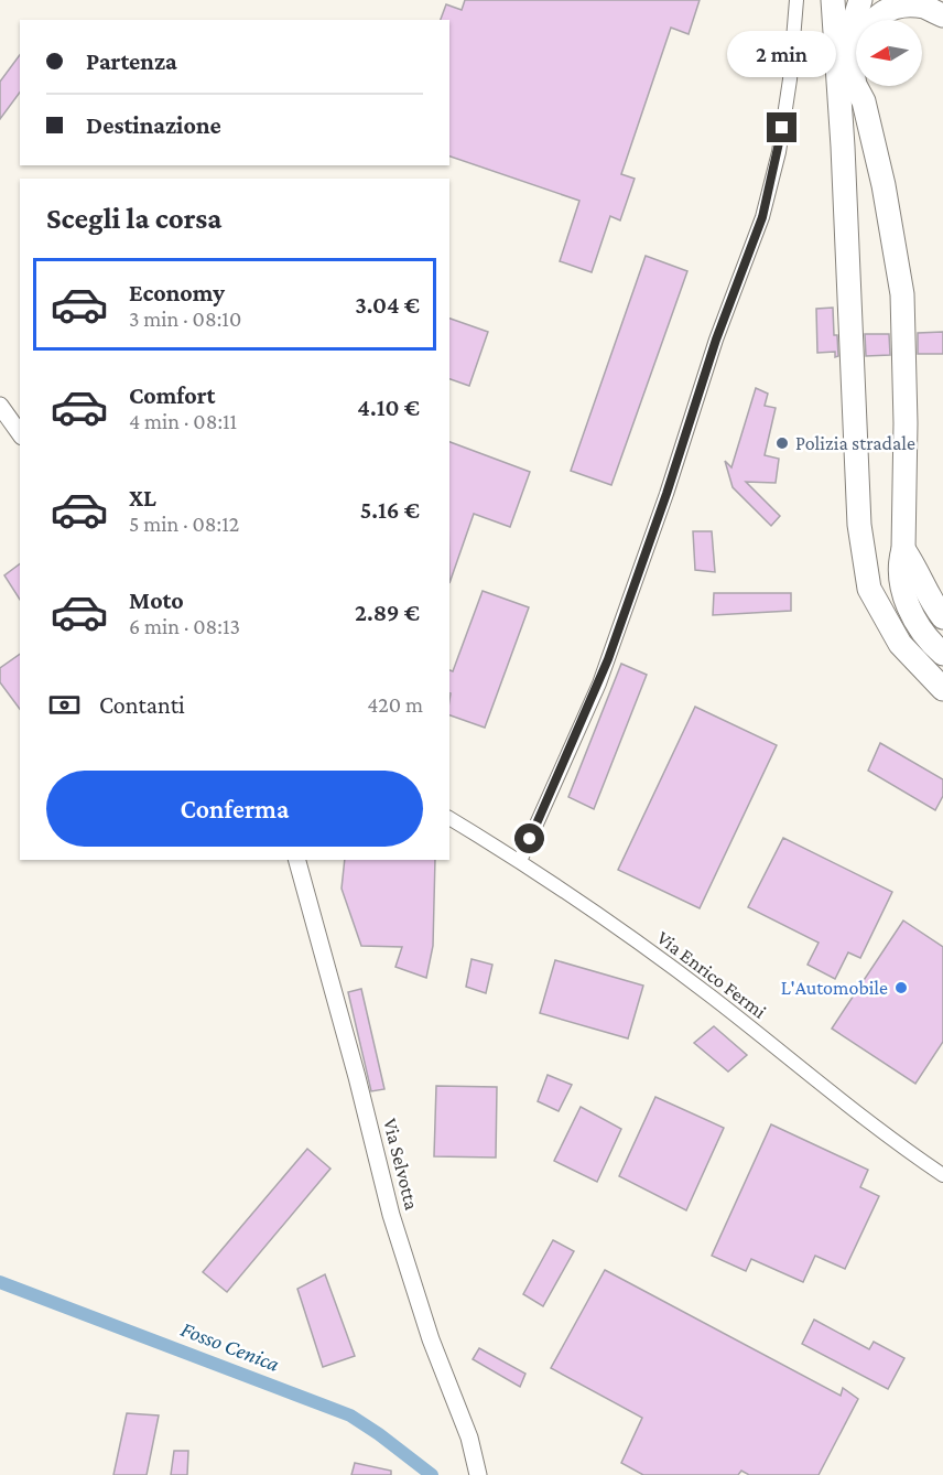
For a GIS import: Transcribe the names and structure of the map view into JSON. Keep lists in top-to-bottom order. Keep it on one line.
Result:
{"streets":{"street":["Via Enrico Fermi","Via Selvotta"]},"water":["Fosso Cenica"],"places":["Polizia stradale","L'Automobile"],"north":"left","page":{"banner":["Partenza","Destinazione"],"bubble":"2 min","heading":"Scegli la corsa","list":[{"name":"Economy","note":"3 min · 08:10","value":"3.04 €"},{"name":"Comfort","note":"4 min · 08:11","value":"4.10 €"},{"name":"XL","note":"5 min · 08:12","value":"5.16 €"},{"name":"Moto","note":"6 min · 08:13","value":"2.89 €"}],"pay":["Contanti","420 m"],"buttons":"Conferma"}}
